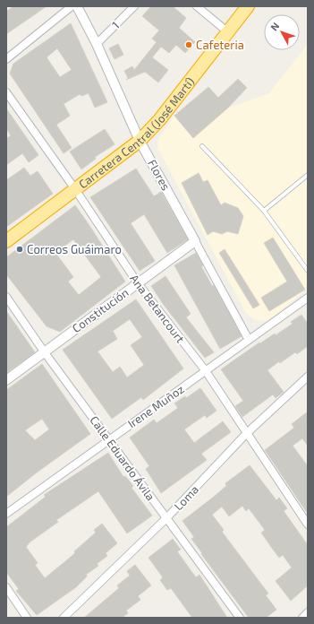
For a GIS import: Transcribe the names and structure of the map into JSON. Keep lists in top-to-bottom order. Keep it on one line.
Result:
{"streets":{"highway":["Carretera Central (José Martí)"],"street":["1","Flores","Ana Betancourt","Constitución","Irene Muñoz","Calle Eduardo Ávila","Loma"]},"crossings":[["1","Flores"],["Carretera Central (José Martí)","Flores"],["Carretera Central (José Martí)","Ana Betancourt"],["Flores","Constitución"],["Flores","Irene Muñoz"],["Ana Betancourt","Constitución"],["Ana Betancourt","Irene Muñoz"],["Ana Betancourt","Loma"],["Constitución","Calle Eduardo Ávila"],["Irene Muñoz","Calle Eduardo Ávila"],["Calle Eduardo Ávila","Loma"]],"places":["Cafeteria","Correos Guáimaro"],"north":"top left"}
